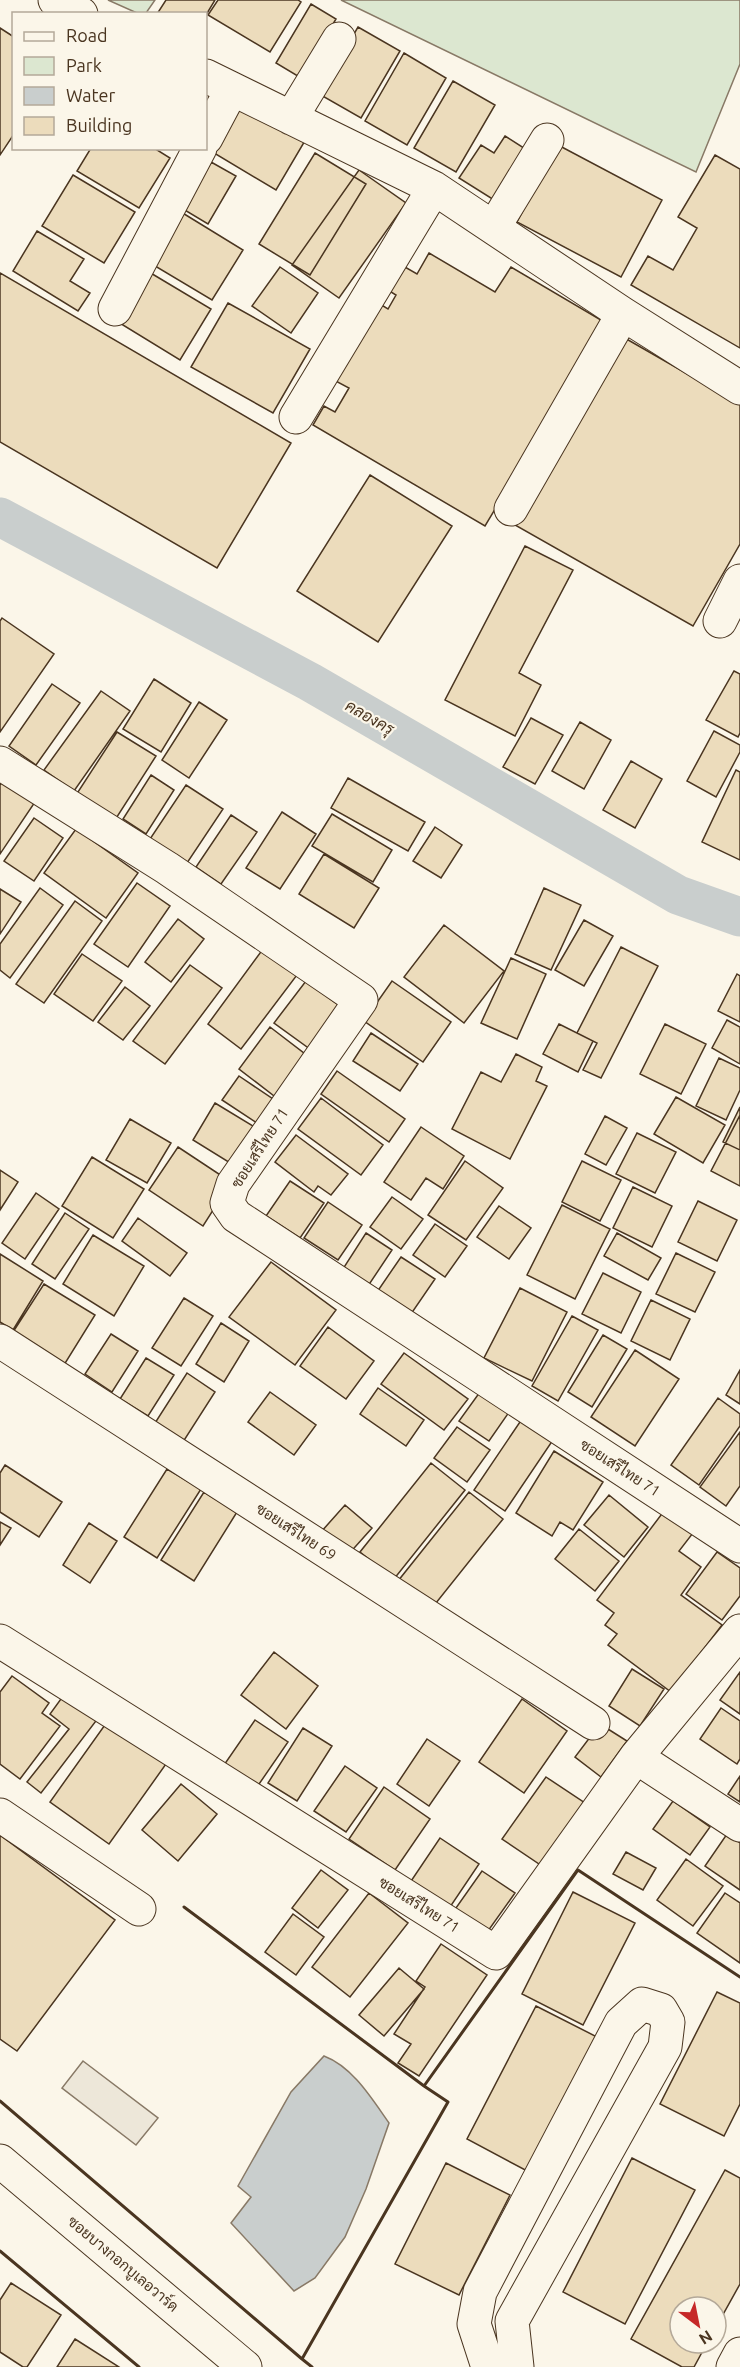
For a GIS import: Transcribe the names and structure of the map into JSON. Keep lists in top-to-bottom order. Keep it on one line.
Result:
{"streets":{"street":["ซอยเสรีไทย 71","ซอยเสรีไทย 69","ซอยบางกอกบูเลอวาร์ด"]},"water":["คลองครุ"],"legend":["Road","Park","Water","Building"],"north":"bottom right"}
